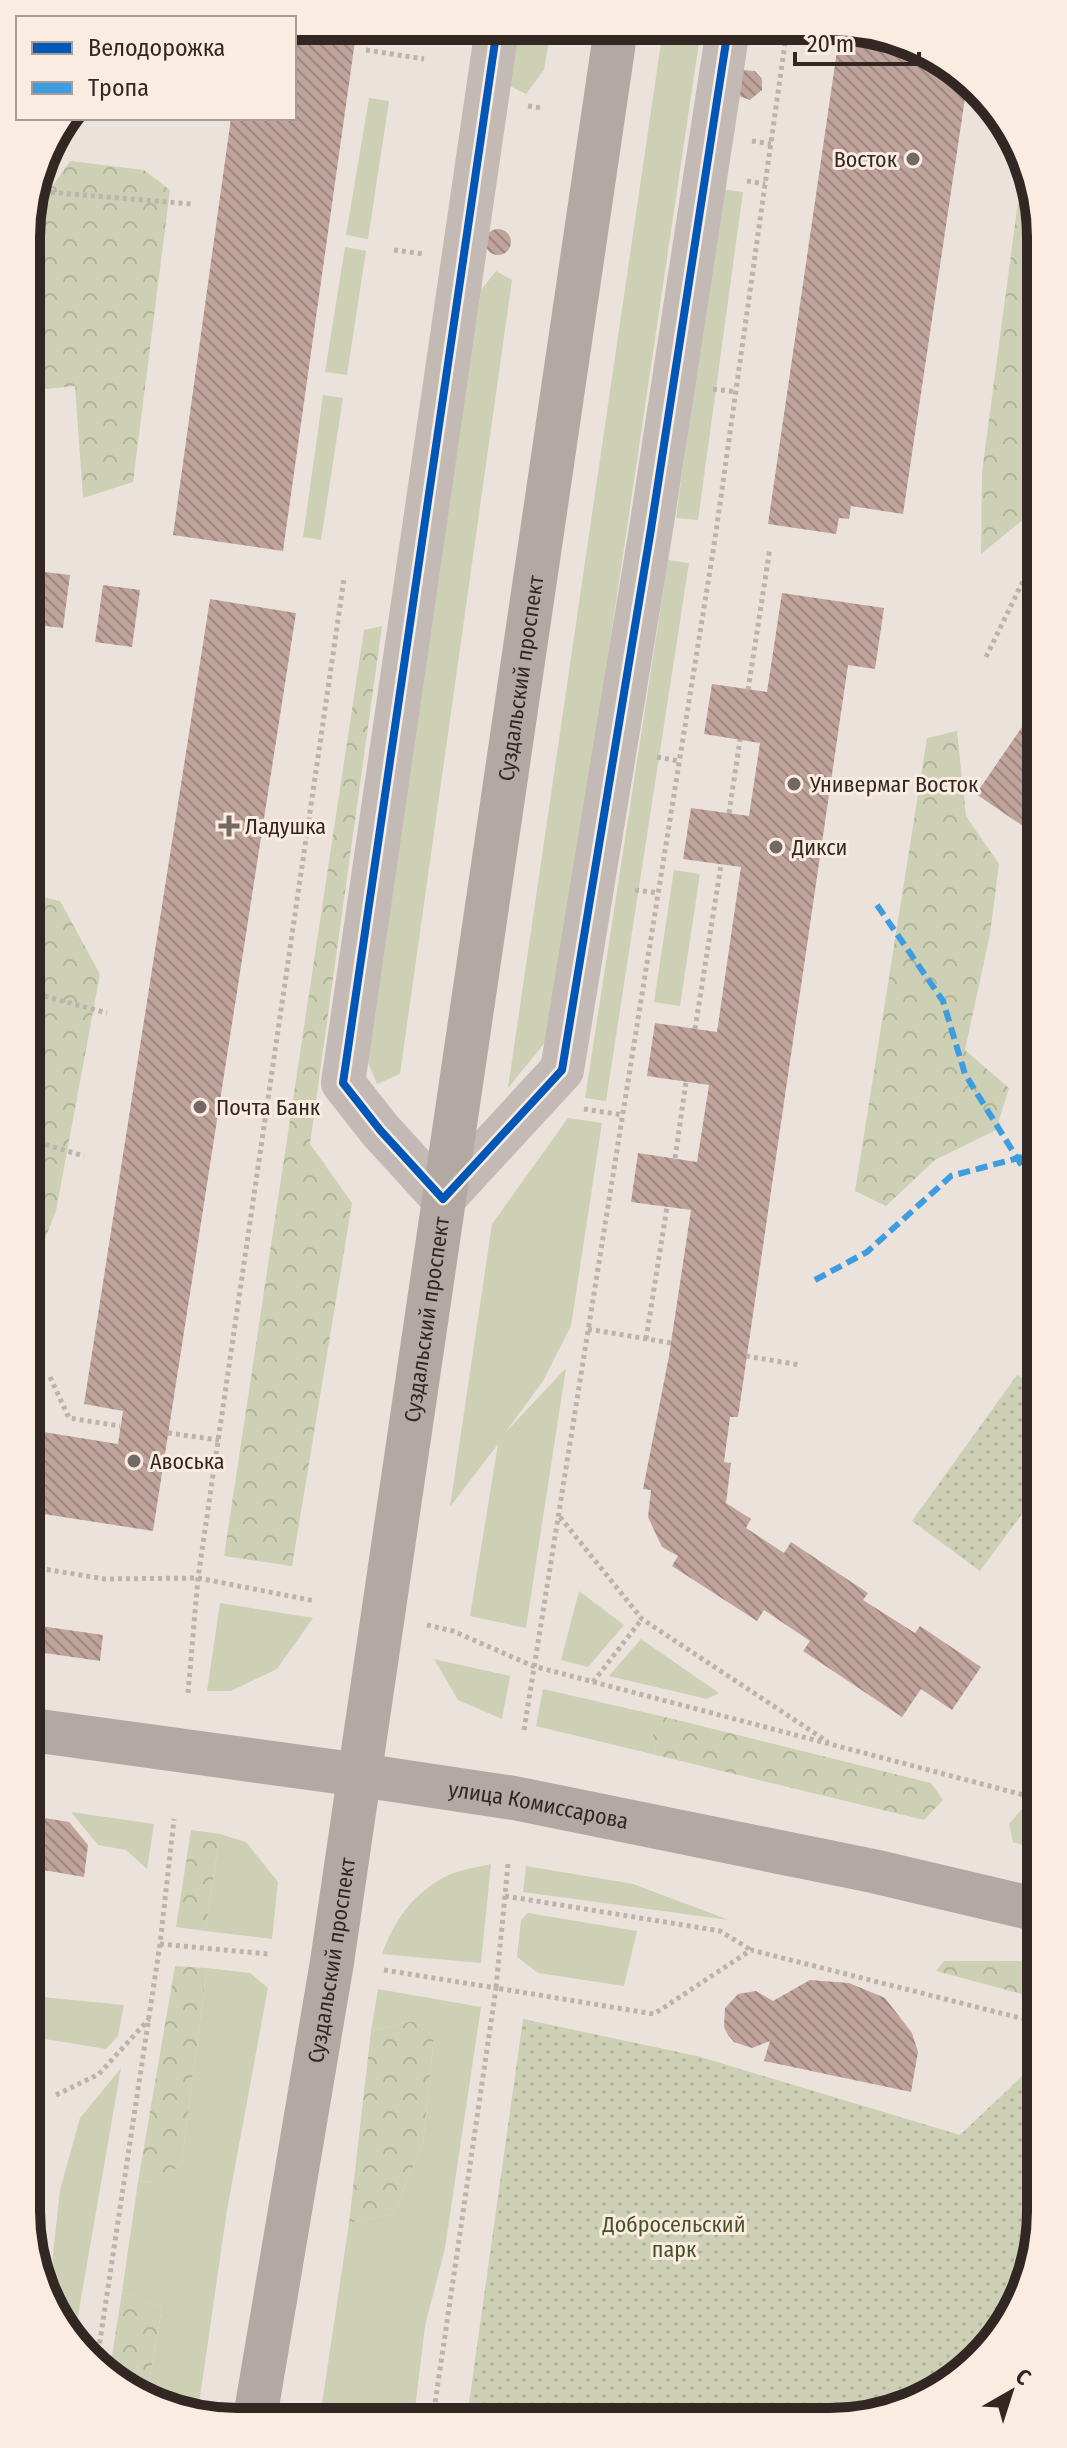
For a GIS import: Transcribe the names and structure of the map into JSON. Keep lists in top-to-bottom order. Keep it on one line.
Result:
{"streets":{"main road":["Суздальский проспект","улица Комиссарова"]},"crossings":[["Суздальский проспект","улица Комиссарова"]],"parks":["Добросельский парк"],"places":{"other":["Восток","Универмаг Восток","Дикси","Почта Банк","Авоська"],"health":["Ладушка"]},"legend":["Велодорожка","Тропа"],"scale_bar":"20 m","north":"top right"}
